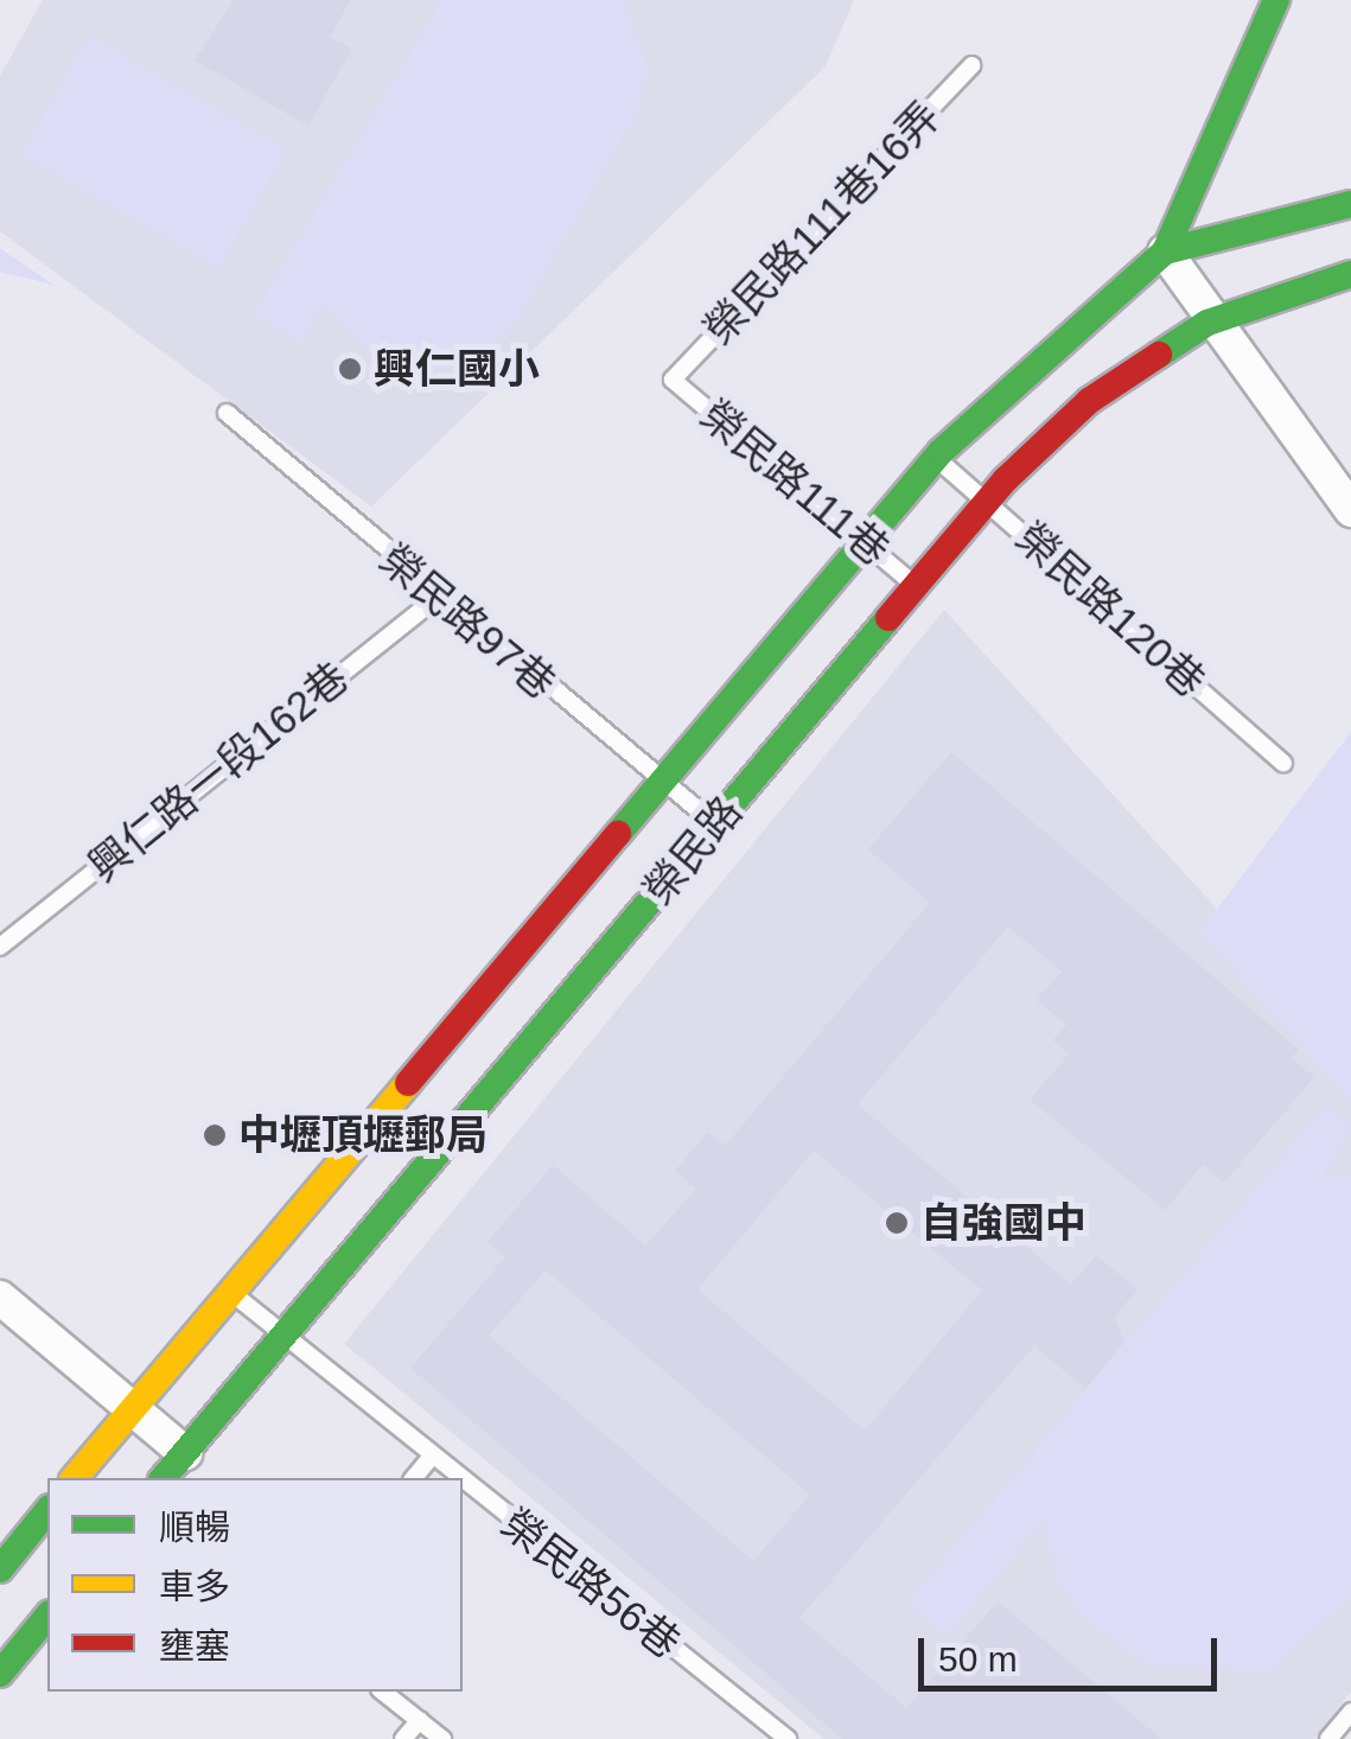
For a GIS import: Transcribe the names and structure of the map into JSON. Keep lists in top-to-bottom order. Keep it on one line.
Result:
{"streets":{"street":["榮民路"],"lane":["榮民路111巷16弄","榮民路111巷","榮民路120巷","榮民路97巷","興仁路一段162巷","榮民路56巷"]},"crossings":[["榮民路111巷16弄","榮民路111巷"],["榮民路111巷","榮民路"],["榮民路120巷","榮民路"],["榮民路97巷","興仁路一段162巷"],["榮民路97巷","榮民路"],["榮民路","榮民路56巷"]],"places":["興仁國小","中壢頂壢郵局","自強國中"],"legend":["順暢","車多","壅塞"],"scale_bar":"50 m"}
